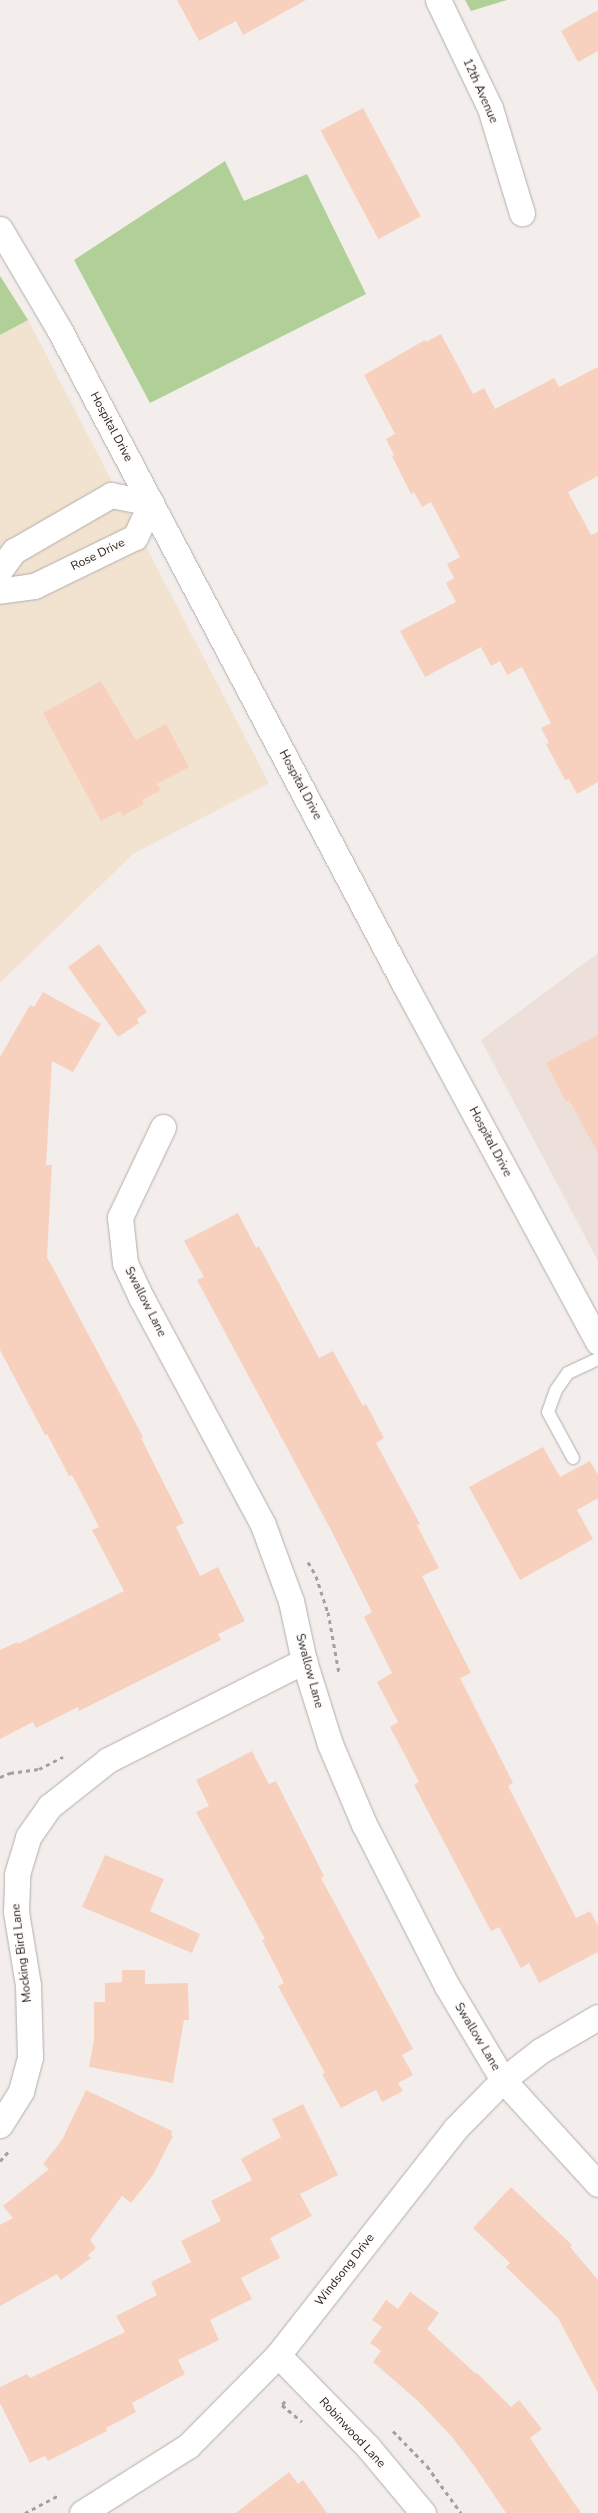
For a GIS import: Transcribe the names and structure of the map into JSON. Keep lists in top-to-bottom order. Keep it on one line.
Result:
{"streets":{"street":["12th Avenue","Hospital Drive","Rose Drive","Swallow Lane","Mocking Bird Lane","Windsong Drive","Robinwood Lane"]},"crossings":[["Hospital Drive","Rose Drive"],["Swallow Lane","Mocking Bird Lane"],["Swallow Lane","Windsong Drive"],["Windsong Drive","Robinwood Lane"]]}
